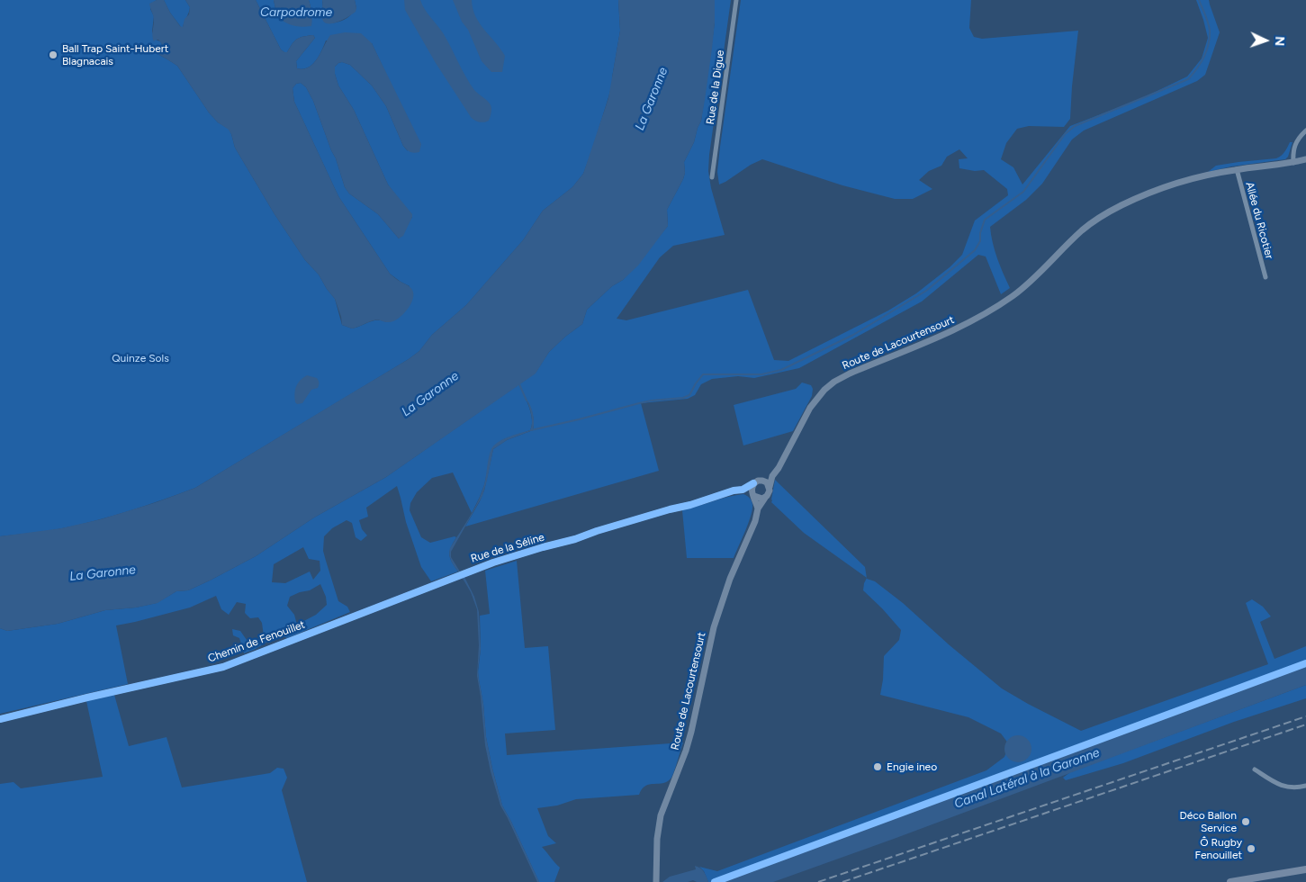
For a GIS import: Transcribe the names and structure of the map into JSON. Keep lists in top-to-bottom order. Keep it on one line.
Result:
{"streets":{"main road":["Route de Lacourtensourt","Rue de la Séline","Chemin de Fenouillet"],"street":["Rue de la Digue","Allée du Ricotier"]},"crossings":[["Allée du Ricotier","Route de Lacourtensourt"],["Route de Lacourtensourt","Rue de la Séline"],["Rue de la Séline","Chemin de Fenouillet"]],"water":["Carpodrome","La Garonne","Canal Latéral à la Garonne"],"parks":["Quinze Sols"],"places":["Ball Trap Saint-Hubert Blagnacais","Engie ineo","Déco Ballon Service","Ô Rugby Fenouillet"],"north":"right"}
